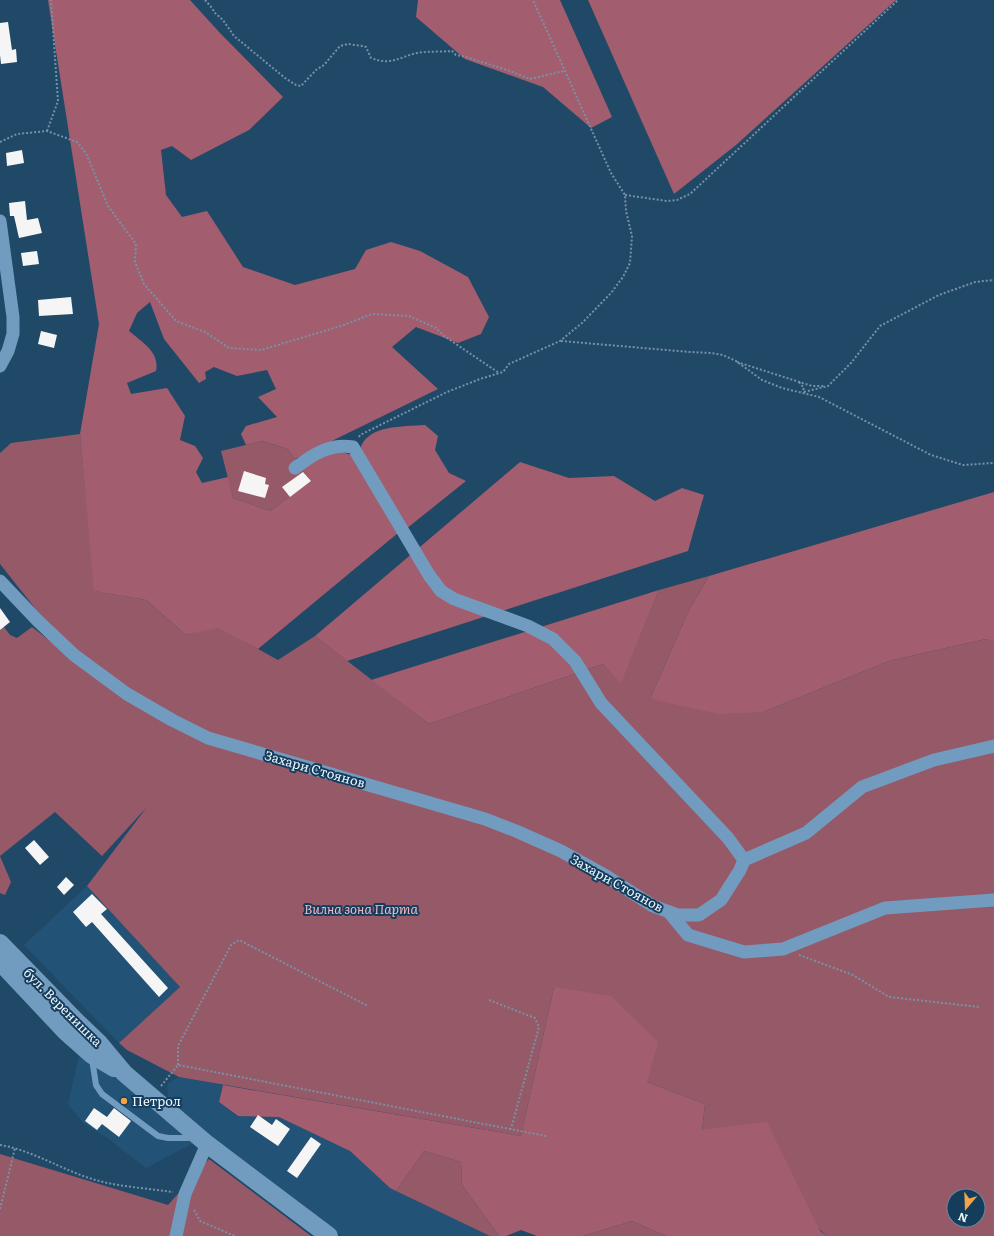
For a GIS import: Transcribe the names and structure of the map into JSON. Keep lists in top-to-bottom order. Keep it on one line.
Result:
{"streets":{"main road":["бул. Веренишка"],"street":["Захари Стоянов"]},"parks":["Вилна зона Парта"],"places":["Петрол"],"north":"bottom"}
